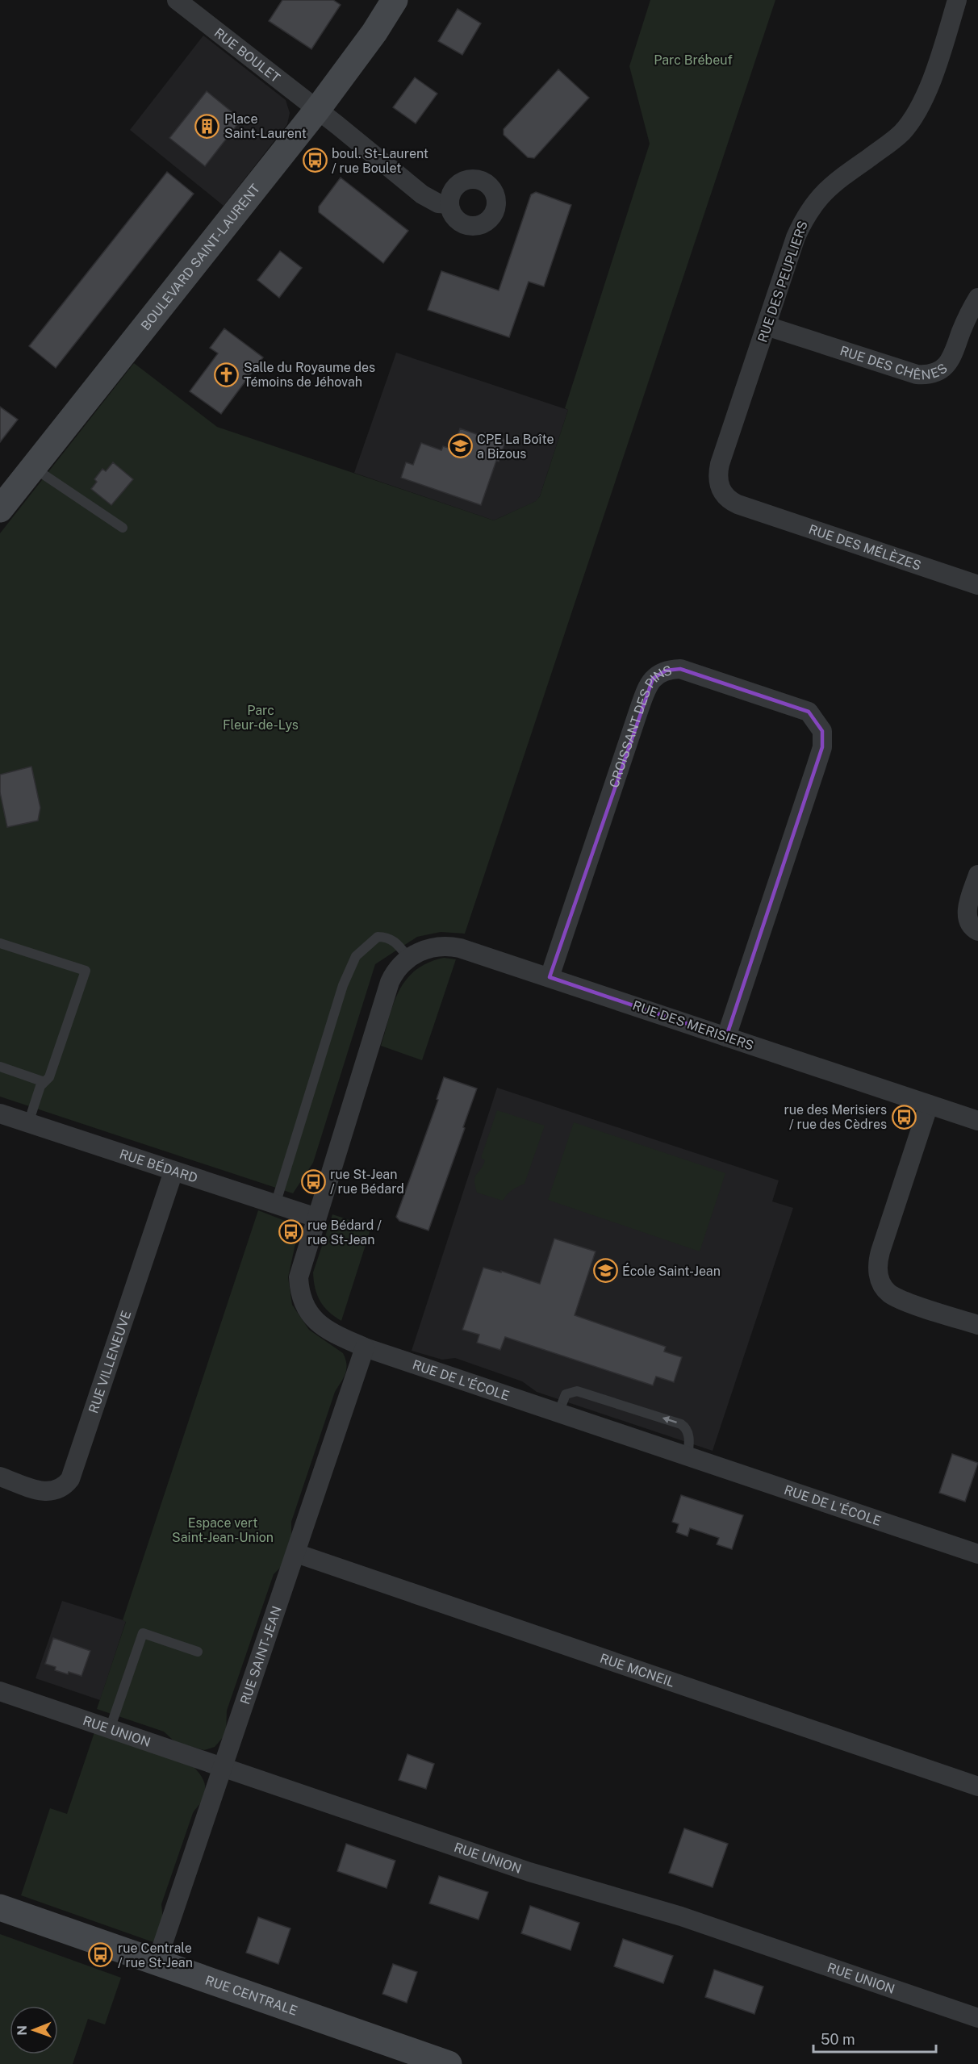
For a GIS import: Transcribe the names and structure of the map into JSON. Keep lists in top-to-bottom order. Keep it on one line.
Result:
{"streets":{"street":["RUE BOULET","BOULEVARD SAINT-LAURENT","RUE DES PEUPLIERS","RUE DES CHÊNES","RUE DES MÉLÈZES","CROISSANT DES PINS","RUE DES MERISIERS","RUE BÉDARD","RUE VILLENEUVE","RUE DE L'ÉCOLE","RUE SAINT-JEAN","RUE MCNEIL","RUE UNION","RUE CENTRALE"]},"crossings":[["RUE BOULET","BOULEVARD SAINT-LAURENT"],["RUE DES PEUPLIERS","RUE DES CHÊNES"],["RUE DES PEUPLIERS","RUE DES MÉLÈZES"],["CROISSANT DES PINS","RUE DES MERISIERS"],["RUE DES MERISIERS","RUE DE L'ÉCOLE"],["RUE BÉDARD","RUE VILLENEUVE"],["RUE BÉDARD","RUE DE L'ÉCOLE"],["RUE DE L'ÉCOLE","RUE SAINT-JEAN"],["RUE SAINT-JEAN","RUE MCNEIL"],["RUE SAINT-JEAN","RUE UNION"],["RUE SAINT-JEAN","RUE CENTRALE"]],"parks":["Parc Brébeuf","Parc Fleur-de-Lys","Espace vert Saint-Jean-Union"],"places":{"building":["Place Saint-Laurent"],"bus stop":["boul. St-Laurent / rue Boulet","rue des Merisiers / rue des Cèdres","rue St-Jean / rue Bédard","rue Bédard / rue St-Jean","rue Centrale / rue St-Jean"],"church":["Salle du Royaume des Témoins de Jéhovah"],"school or university":["CPE La Boîte a Bizous","École Saint-Jean"]},"scale_bar":"50 m","north":"left"}
